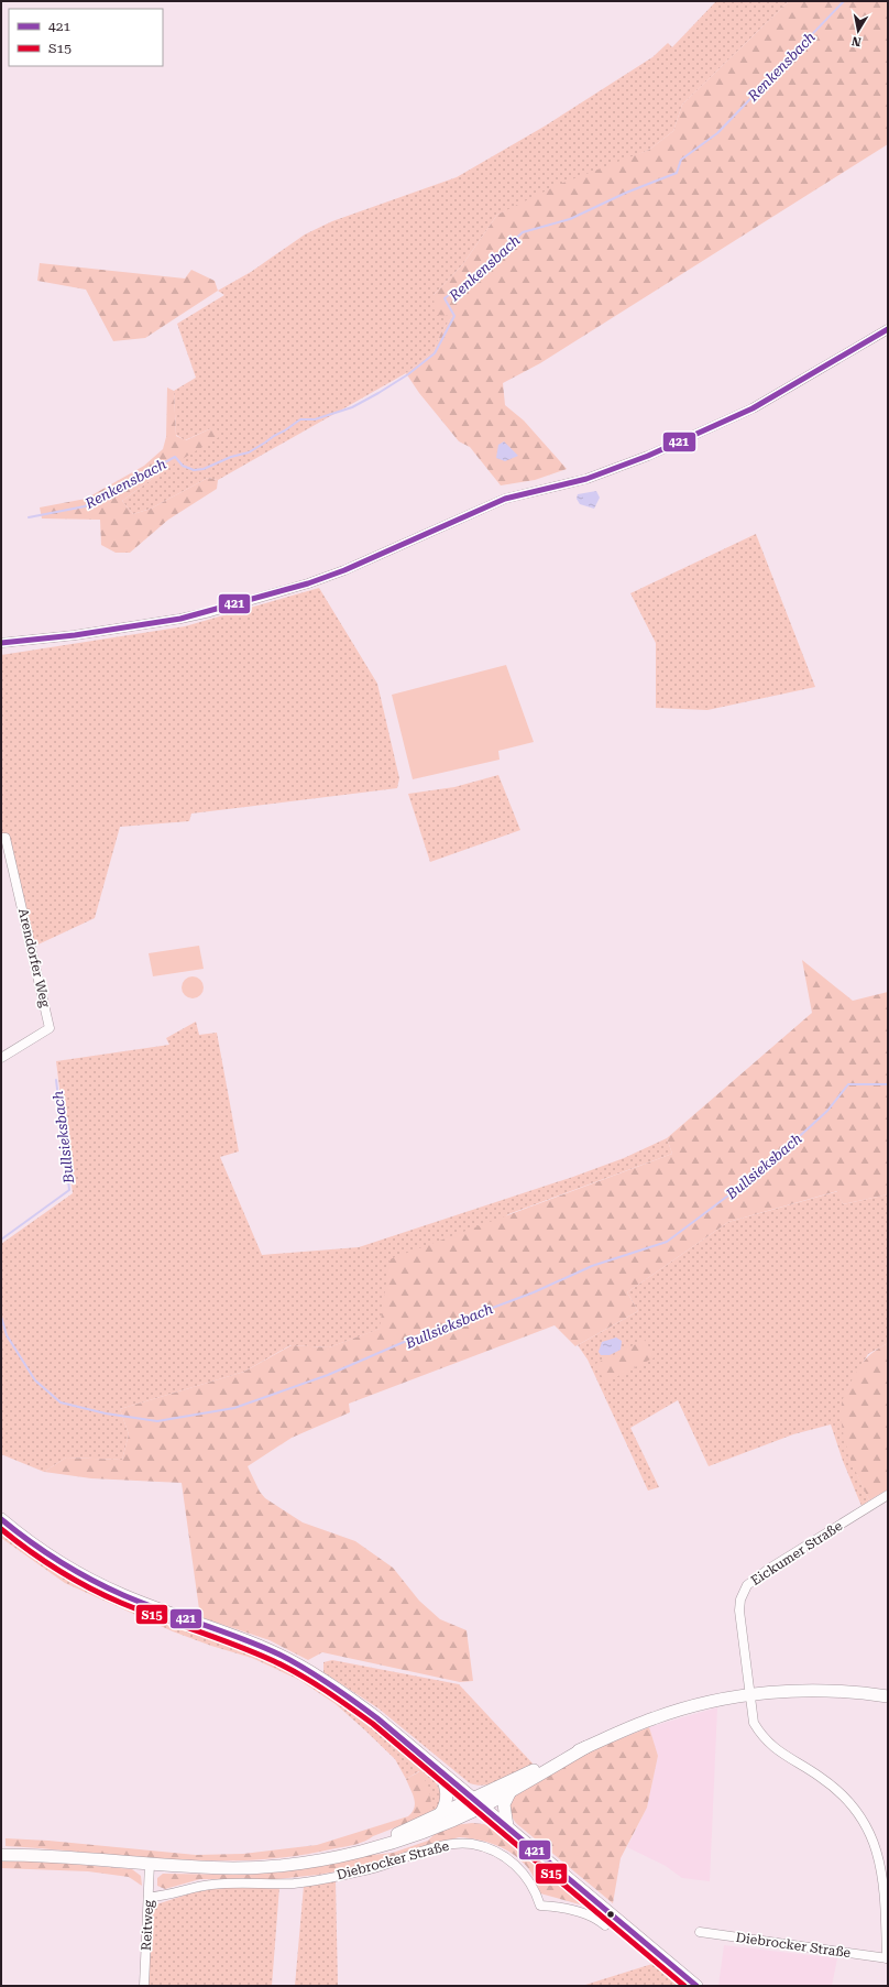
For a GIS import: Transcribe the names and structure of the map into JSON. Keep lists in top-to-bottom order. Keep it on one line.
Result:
{"streets":{"main road":["Diebrocker Straße"],"street":["Arendorfer Weg","Eickumer Straße","Reitweg"]},"crossings":[["Eickumer Straße","Diebrocker Straße"],["Diebrocker Straße","Reitweg"]],"water":["Renkensbach","Bullsieksbach"],"lines":["transit line 421","transit line S15"],"legend":["421","S15"],"north":"bottom"}
